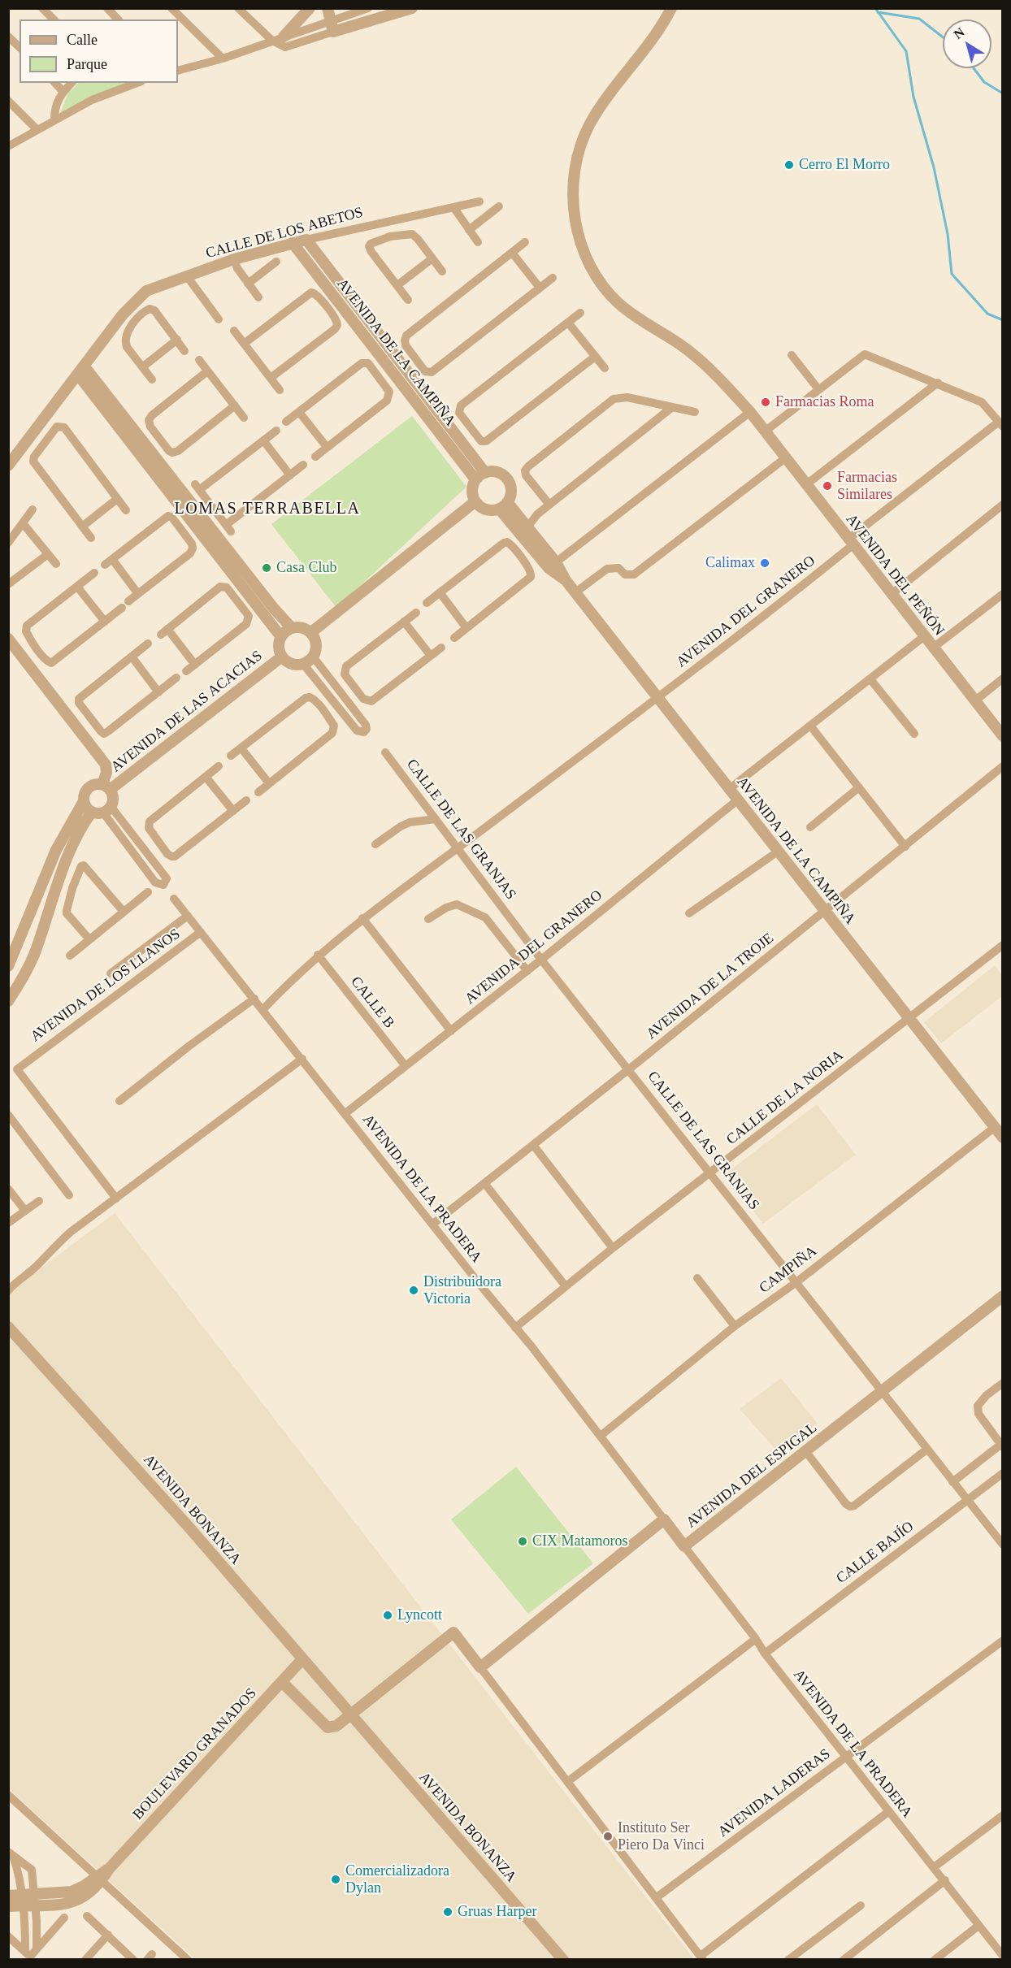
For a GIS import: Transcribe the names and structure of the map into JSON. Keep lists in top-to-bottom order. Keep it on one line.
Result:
{"streets":{"street":["CALLE DE LOS ABETOS","AVENIDA DE LA CAMPIÑA","AVENIDA DEL PEÑÓN","AVENIDA DEL GRANERO","AVENIDA DE LAS ACACIAS","CALLE DE LAS GRANJAS","AVENIDA DE LOS LLANOS","AVENIDA DE LA TROJE","CALLE B","CALLE DE LA NORIA","AVENIDA DE LA PRADERA","CAMPIÑA","AVENIDA DEL ESPIGAL","AVENIDA BONANZA","CALLE BAJÍO","BOULEVARD GRANADOS","AVENIDA LADERAS"]},"crossings":[["CALLE DE LOS ABETOS","AVENIDA DE LA CAMPIÑA"],["AVENIDA DE LA CAMPIÑA","AVENIDA DEL GRANERO"],["AVENIDA DE LA CAMPIÑA","AVENIDA DE LA TROJE"],["AVENIDA DE LA CAMPIÑA","CALLE DE LA NORIA"],["AVENIDA DE LA CAMPIÑA","CAMPIÑA"],["AVENIDA DEL PEÑÓN","AVENIDA DEL GRANERO"],["AVENIDA DEL GRANERO","CALLE DE LAS GRANJAS"],["AVENIDA DEL GRANERO","CALLE B"],["AVENIDA DEL GRANERO","AVENIDA DE LA PRADERA"],["CALLE DE LAS GRANJAS","AVENIDA DE LA TROJE"],["CALLE DE LAS GRANJAS","CALLE DE LA NORIA"],["CALLE DE LAS GRANJAS","CAMPIÑA"],["CALLE DE LAS GRANJAS","AVENIDA DEL ESPIGAL"],["CALLE DE LAS GRANJAS","CALLE BAJÍO"],["AVENIDA DE LOS LLANOS","AVENIDA DE LA PRADERA"],["AVENIDA DE LA TROJE","AVENIDA DE LA PRADERA"],["CALLE DE LA NORIA","AVENIDA DE LA PRADERA"],["AVENIDA DE LA PRADERA","CAMPIÑA"],["AVENIDA DE LA PRADERA","AVENIDA DEL ESPIGAL"],["AVENIDA DE LA PRADERA","CALLE BAJÍO"],["AVENIDA DE LA PRADERA","AVENIDA LADERAS"],["AVENIDA BONANZA","BOULEVARD GRANADOS"]],"districts":["LOMAS TERRABELLA"],"places":["Cerro El Morro","Farmacias Roma","Farmacias Similares","Calimax","Casa Club","Distribuidora Victoria","CIX Matamoros","Lyncott","Instituto Ser Piero Da Vinci","Comercializadora Dylan","Gruas Harper"],"legend":["Calle","Parque"],"north":"top left"}
